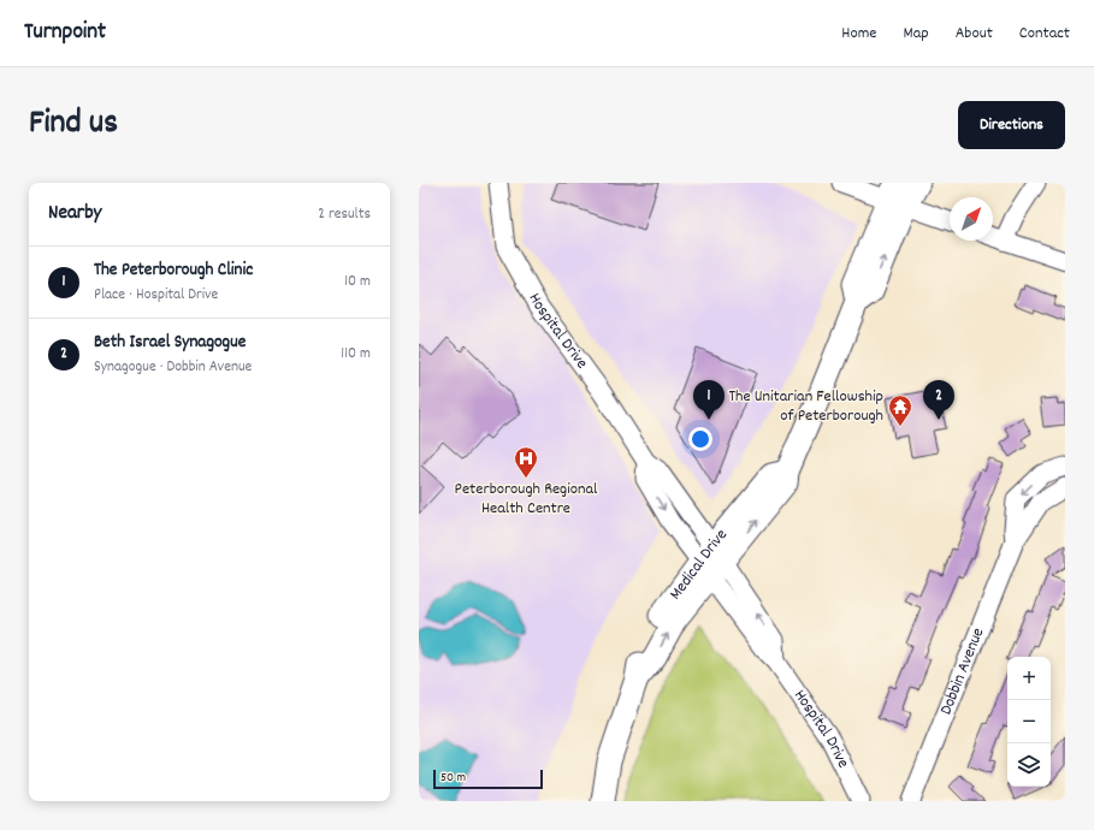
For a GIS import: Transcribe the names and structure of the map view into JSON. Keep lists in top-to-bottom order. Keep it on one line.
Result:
{"streets":{"main road":["Medical Drive"],"street":["Hospital Drive","Dobbin Avenue"]},"crossings":[["Hospital Drive","Medical Drive"]],"places":{"temple":["The Unitarian Fellowship of Peterborough"],"hospital":["Peterborough Regional Health Centre"]},"scale_bar":"50 m","north":"top right","page":{"header":"Turnpoint","nav":["Home","Map","About","Contact"],"title":"Find us","buttons":"Directions","heading":["Nearby","2 results"],"list":[{"mark":"1","name":"The Peterborough Clinic","note":"Place · Hospital Drive","value":"10 m"},{"mark":"2","name":"Beth Israel Synagogue","note":"Synagogue · Dobbin Avenue","value":"110 m"}],"pins":["1","2"],"map_buttons":["+","−"],"scale":"50 m"}}
